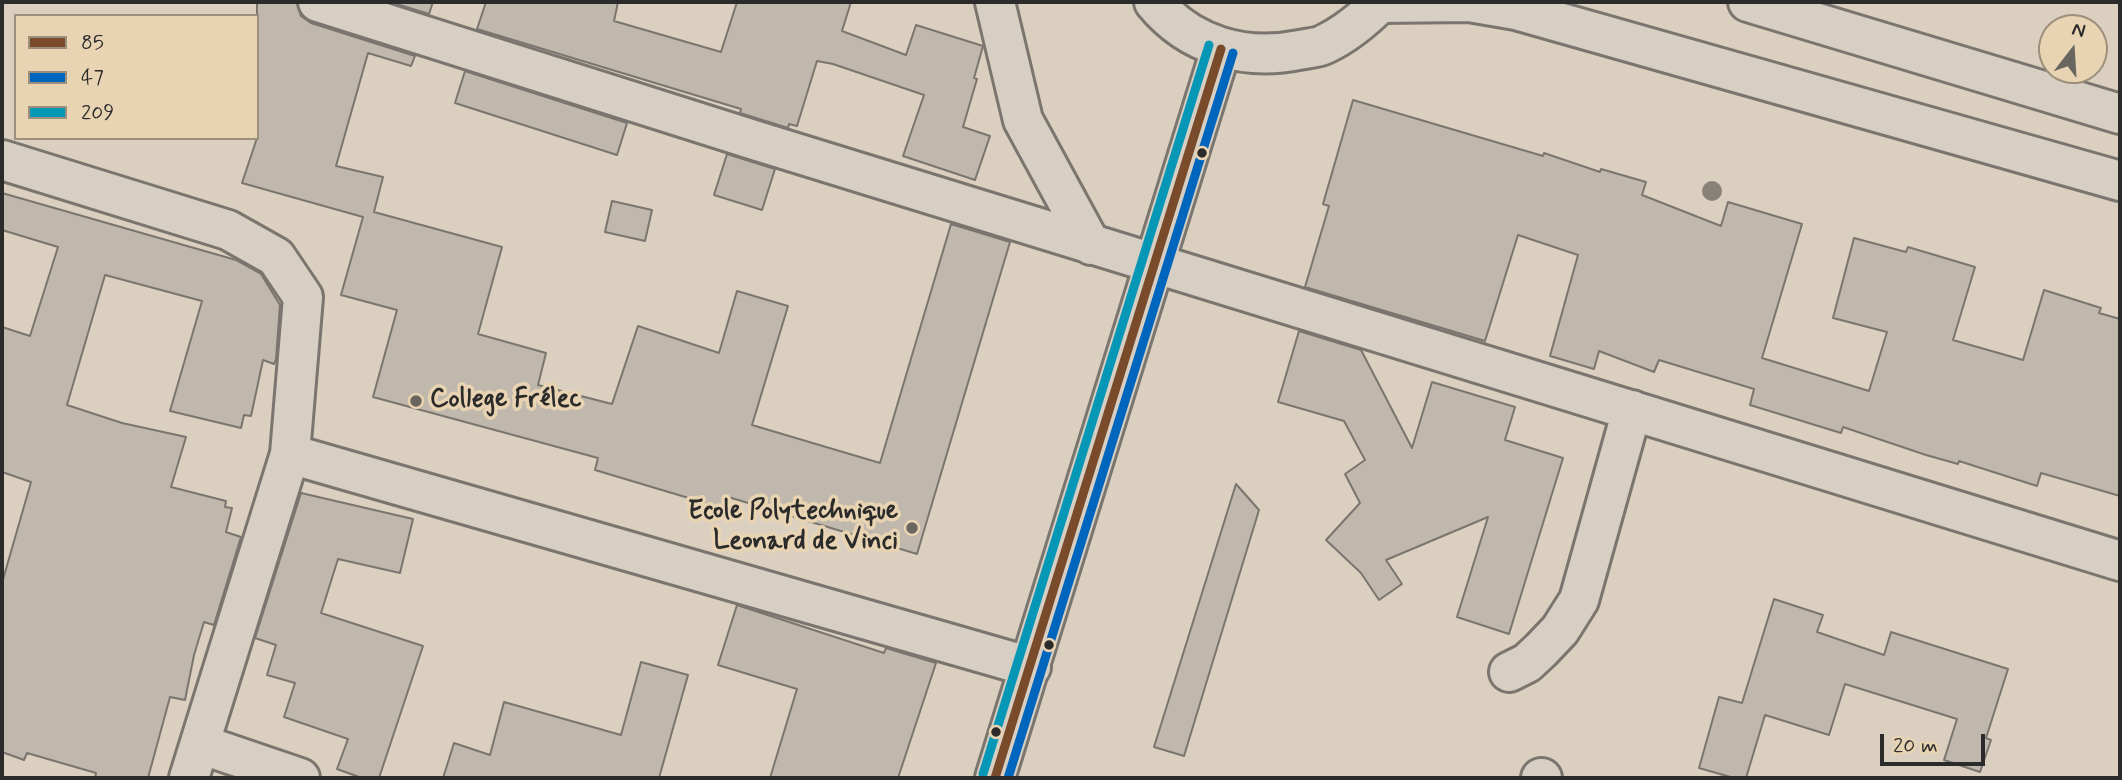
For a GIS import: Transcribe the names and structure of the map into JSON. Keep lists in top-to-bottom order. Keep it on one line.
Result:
{"places":["College Frélec","Ecole Polytechnique Leonard de Vinci"],"lines":["transit line 209","transit line 85","transit line 47"],"legend":["85","47","209"],"scale_bar":"20 m","north":"top"}
